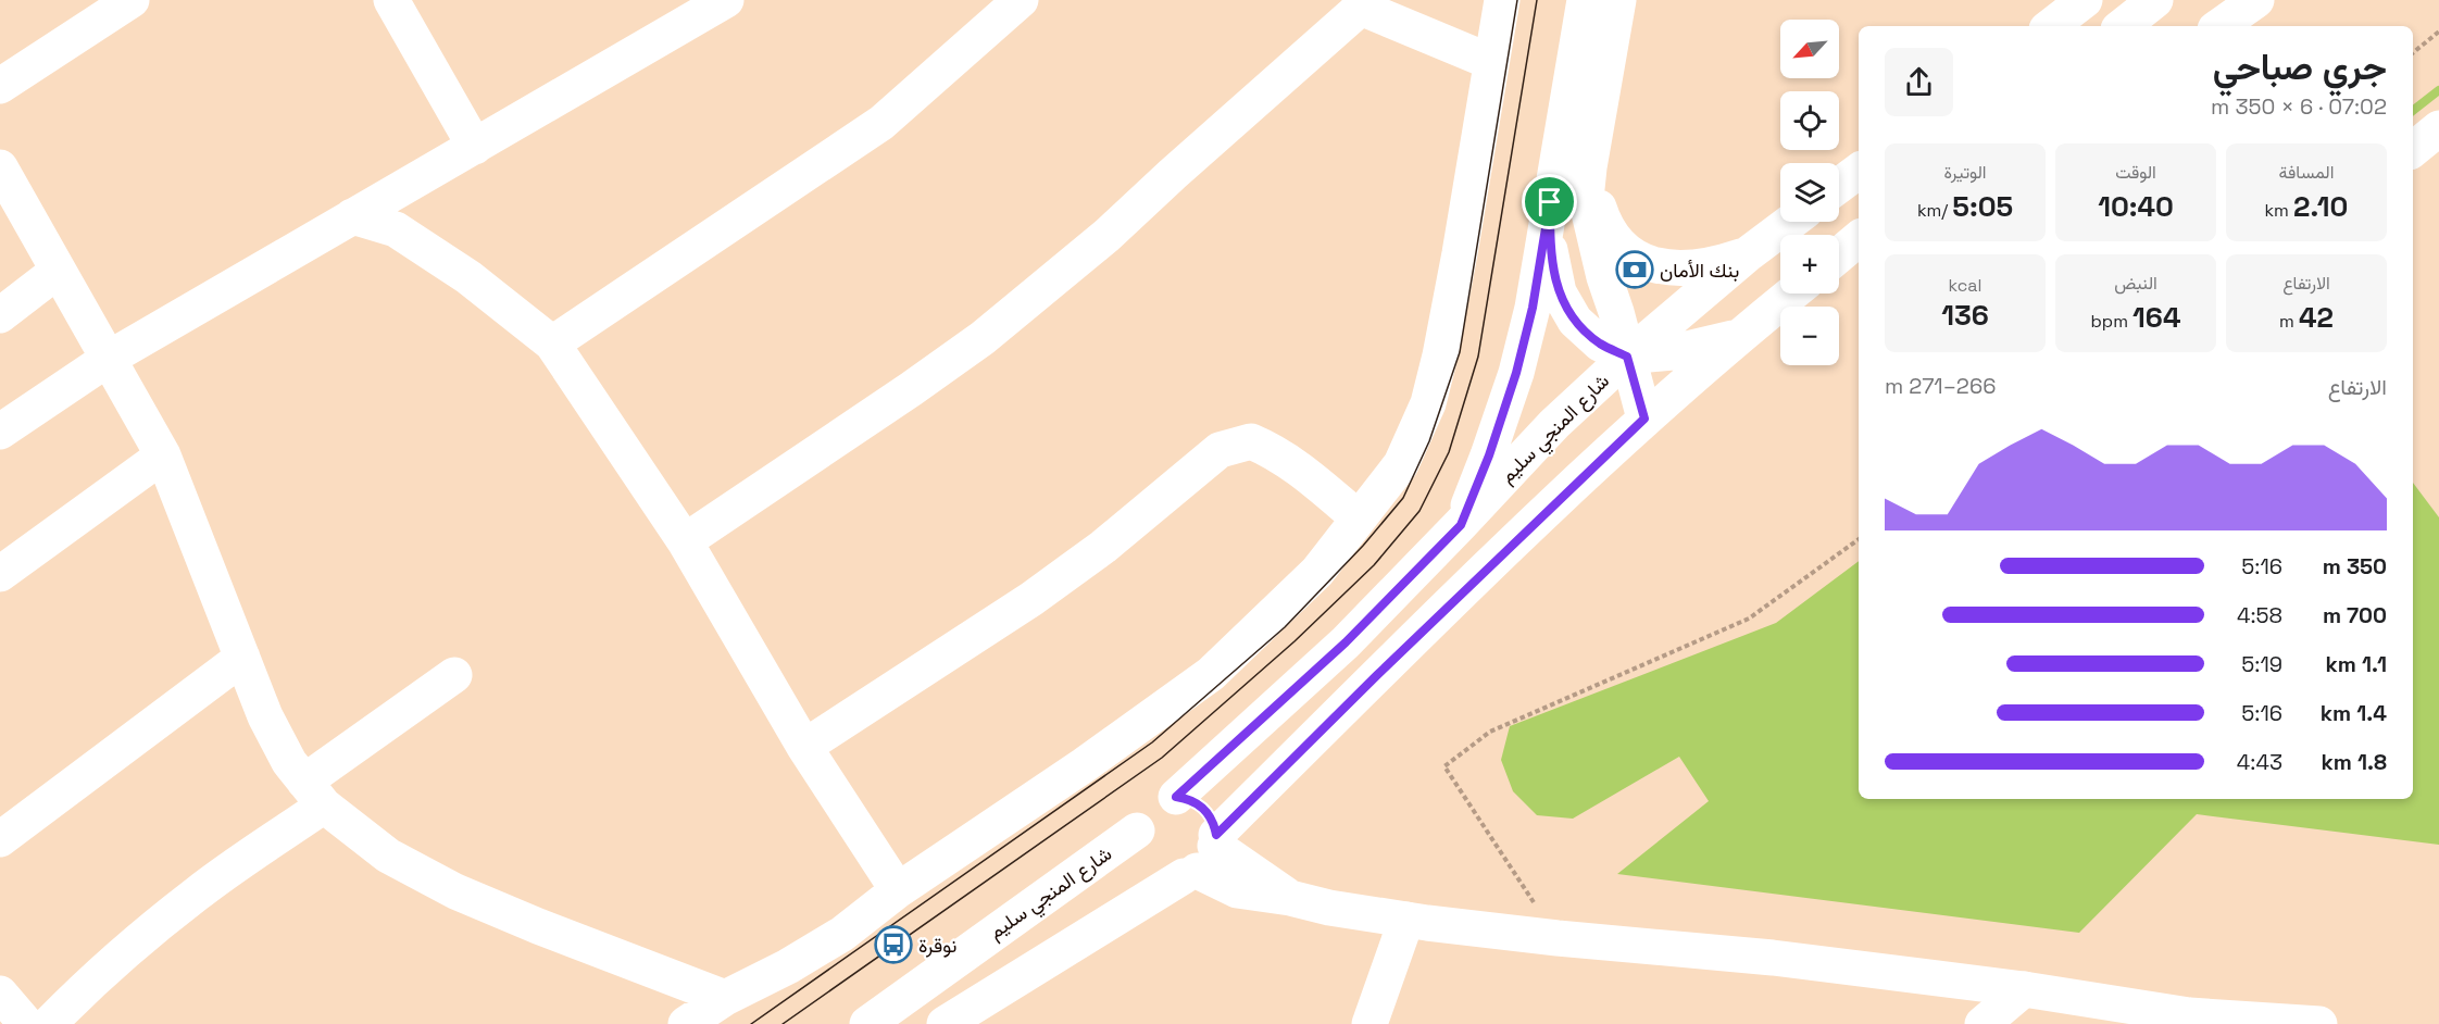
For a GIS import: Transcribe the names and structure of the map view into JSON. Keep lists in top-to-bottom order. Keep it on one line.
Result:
{"streets":{"street":["شارع المنجي سليم"]},"places":{"bank":["بنك الأمان"],"bus stop":["نوقرة"]},"north":"bottom left","page":{"map_buttons":["+","−"],"heading":["جري صباحي","07:02 · 6 × 350 m"],"stats":[["المسافة","2.10 km"],["الوقت","10:40"],["الوتيرة","5:05 /km"],["الارتفاع","42 m"],["النبض","164 bpm"],["kcal","136"]],"chart":["الارتفاع","266–271 m"],"list":[{"name":"350 m","note":"5:16"},{"name":"700 m","note":"4:58"},{"name":"1.1 km","note":"5:19"},{"name":"1.4 km","note":"5:16"},{"name":"1.8 km","note":"4:43"}]}}
